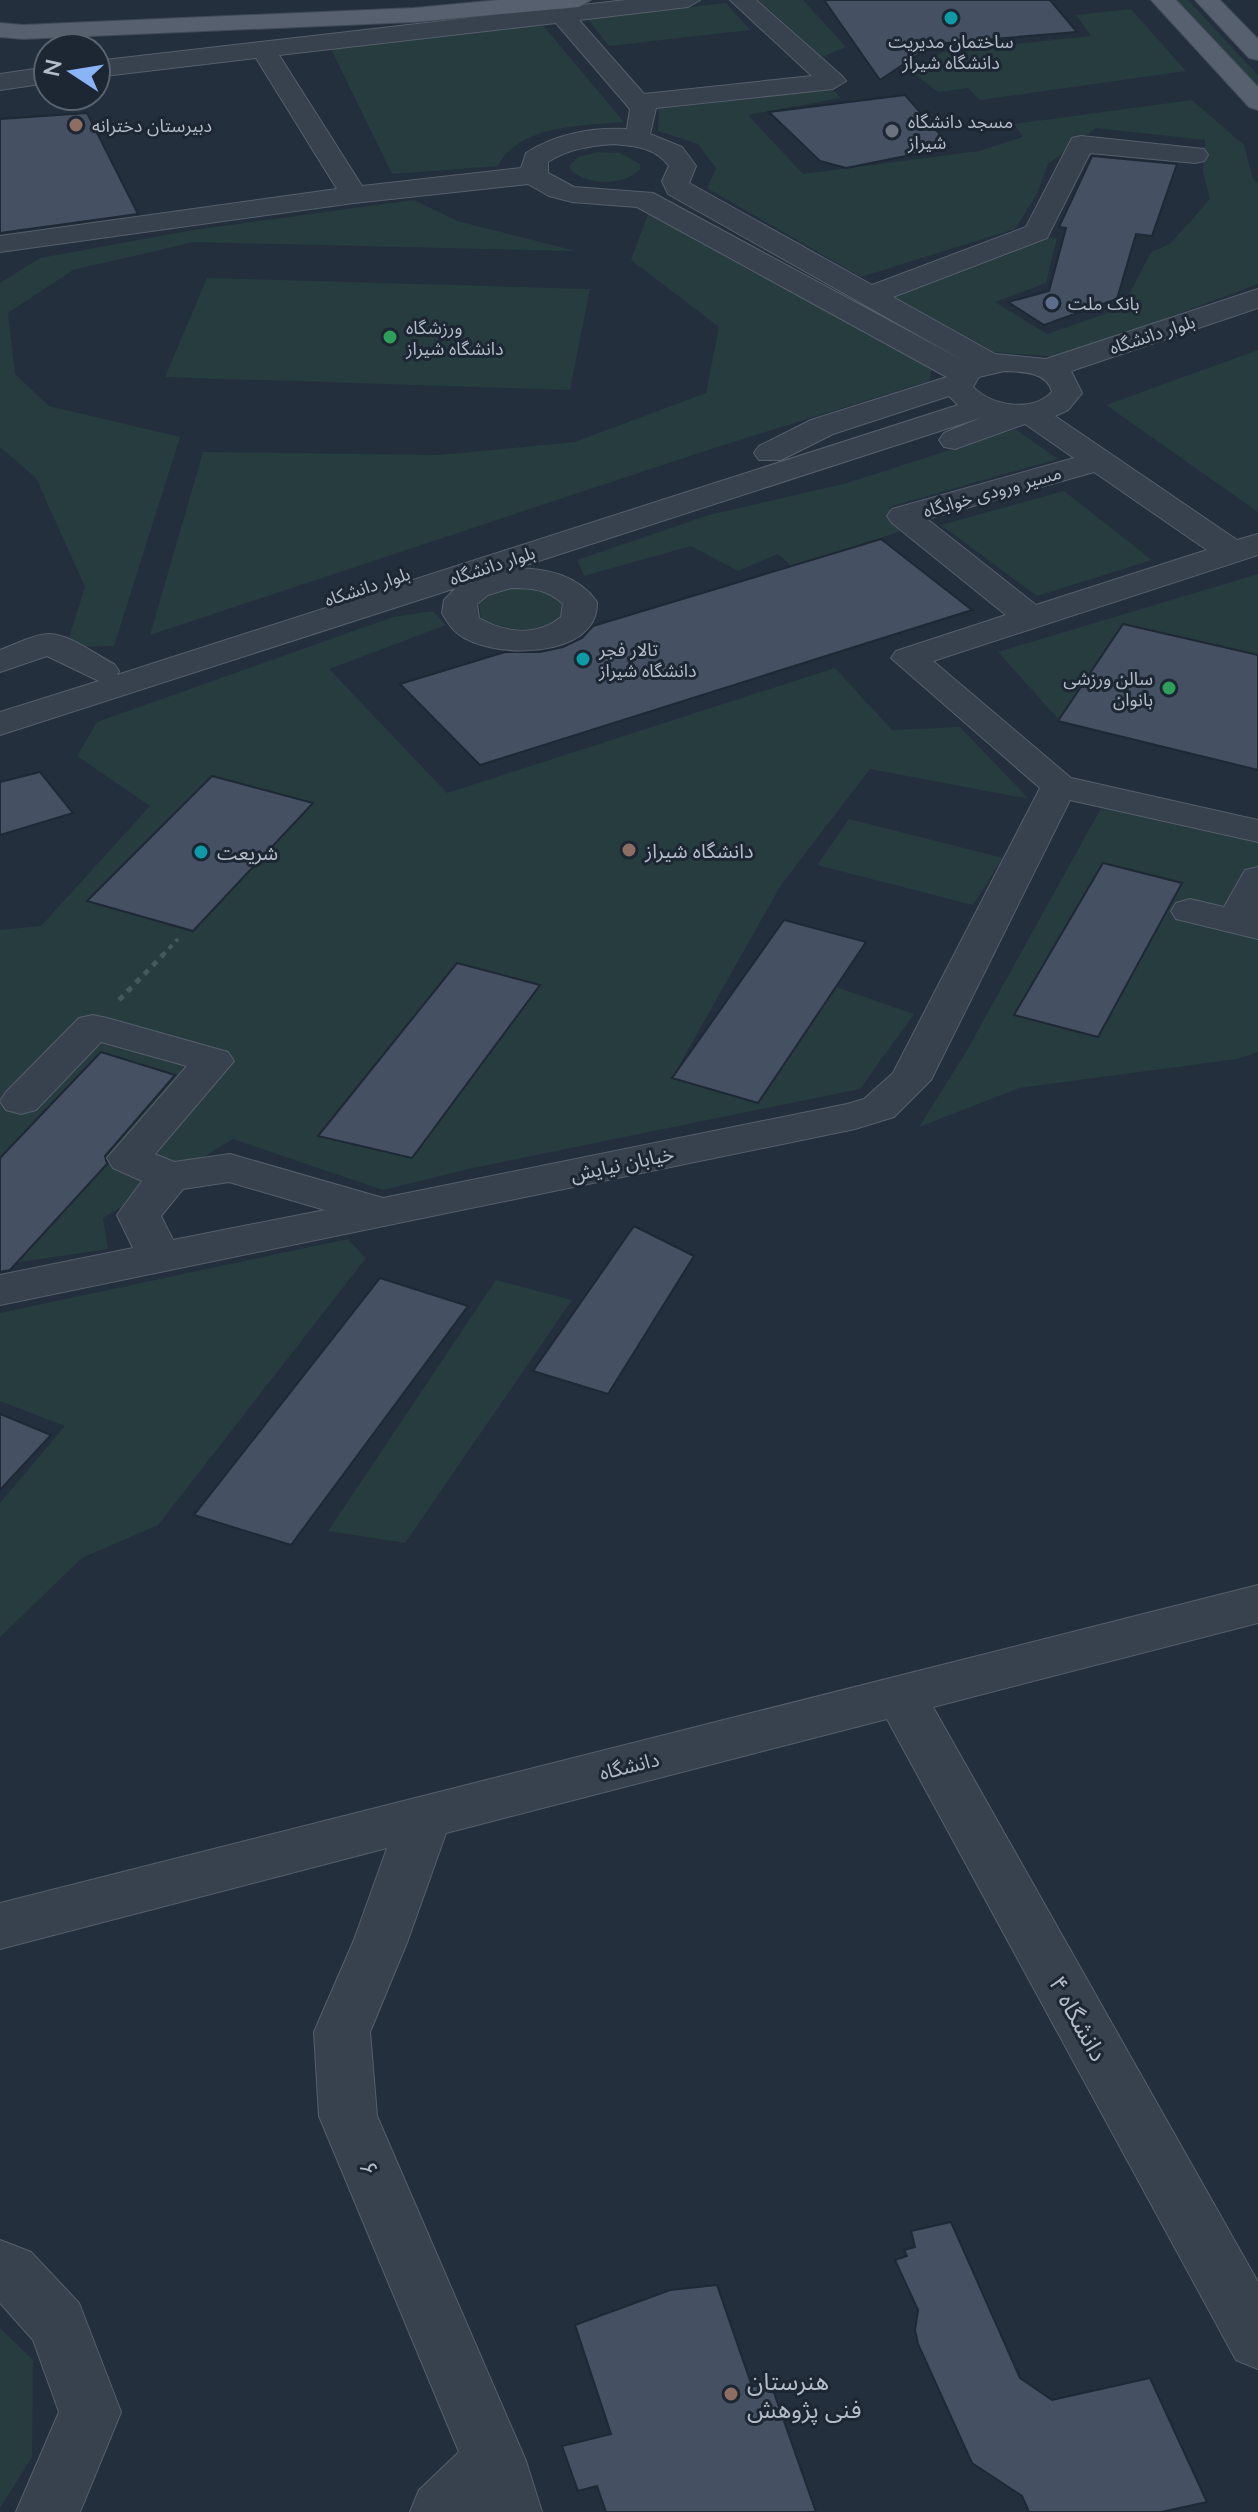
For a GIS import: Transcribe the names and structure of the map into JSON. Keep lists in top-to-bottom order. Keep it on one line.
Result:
{"streets":{"street":["بلوار دانشگاه","مسیر ورودی خوابگاه","بلوار دانشکاه","خیابان نیایش","دانشگاه","۴ دانشگاه","۶"]},"crossings":[["بلوار دانشگاه","بلوار دانشکاه"],["دانشگاه","۴ دانشگاه"],["دانشگاه","۶"]],"places":["ساختمان مدیریت دانشگاه شیراز","دبیرستان دخترانه","مسجد دانشگاه شیراز","بانک ملت","ورزشگاه دانشگاه شیراز","تالار فجر دانشگاه شیراز","سالن ورزشی بانوان","دانشگاه شیراز","شریعت","هنرستان فنی پژوهش"],"north":"left"}
